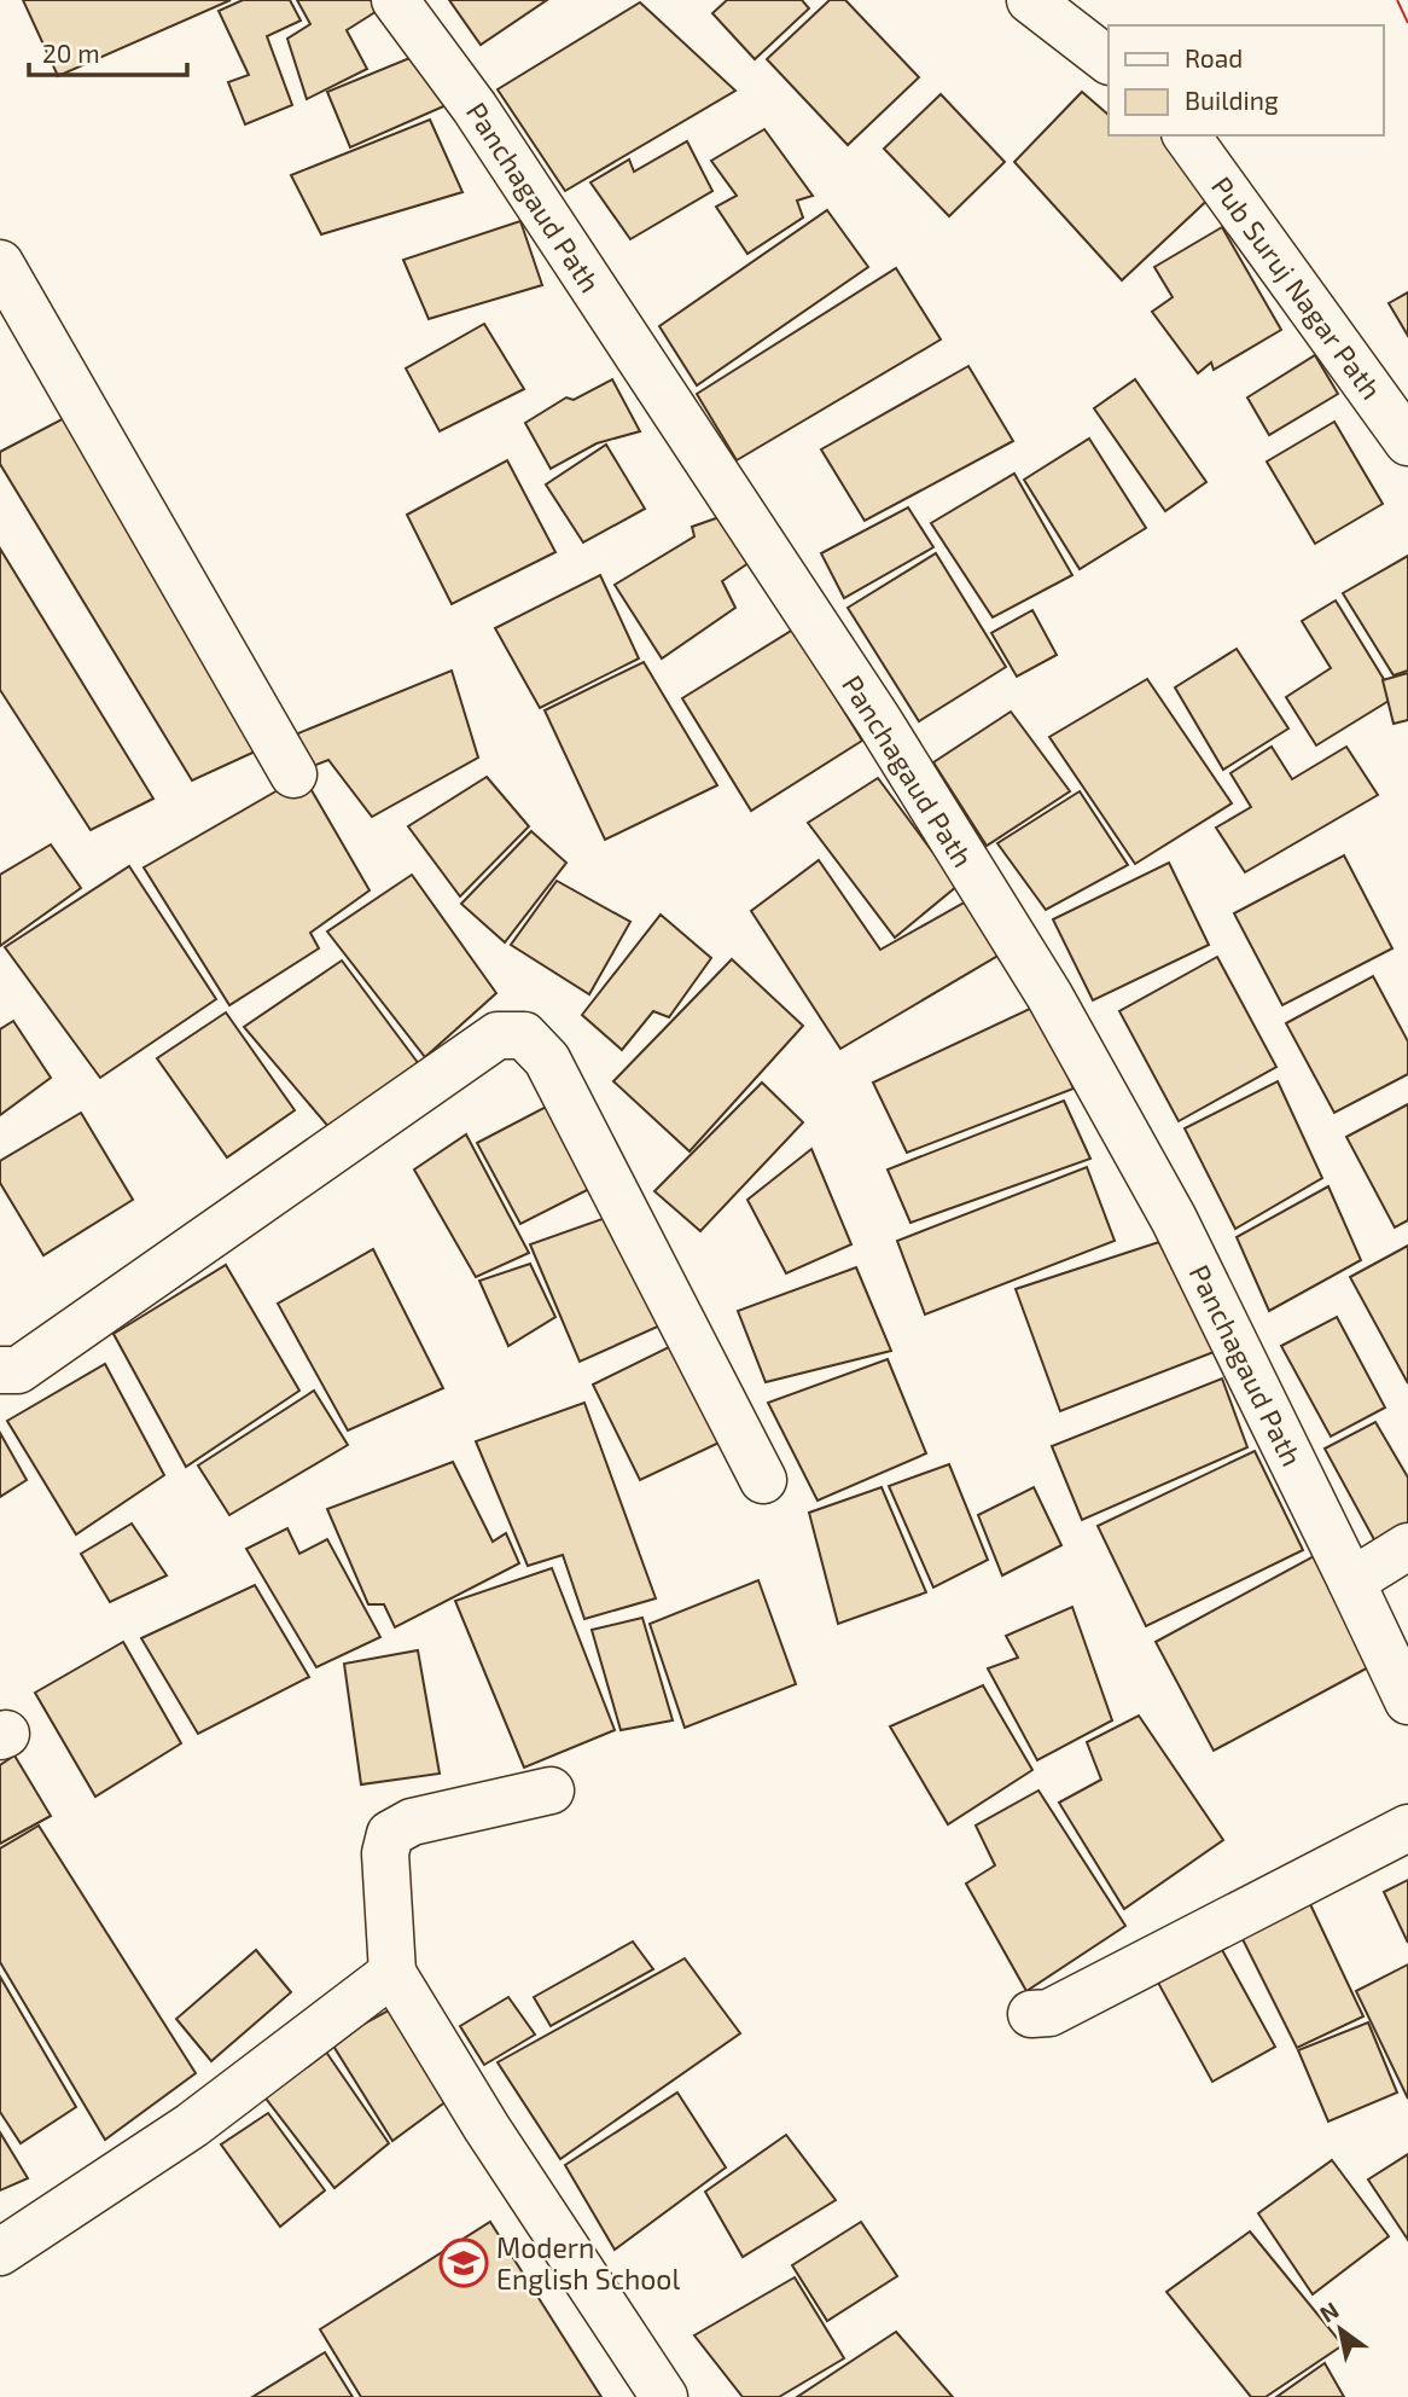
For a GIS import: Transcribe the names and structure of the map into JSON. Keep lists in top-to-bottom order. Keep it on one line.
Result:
{"streets":{"street":["Panchagaud Path","Pub Suruj Nagar Path"]},"places":{"school or university":["Modern English School"]},"legend":["Road","Building"],"scale_bar":"20 m","north":"top left"}
